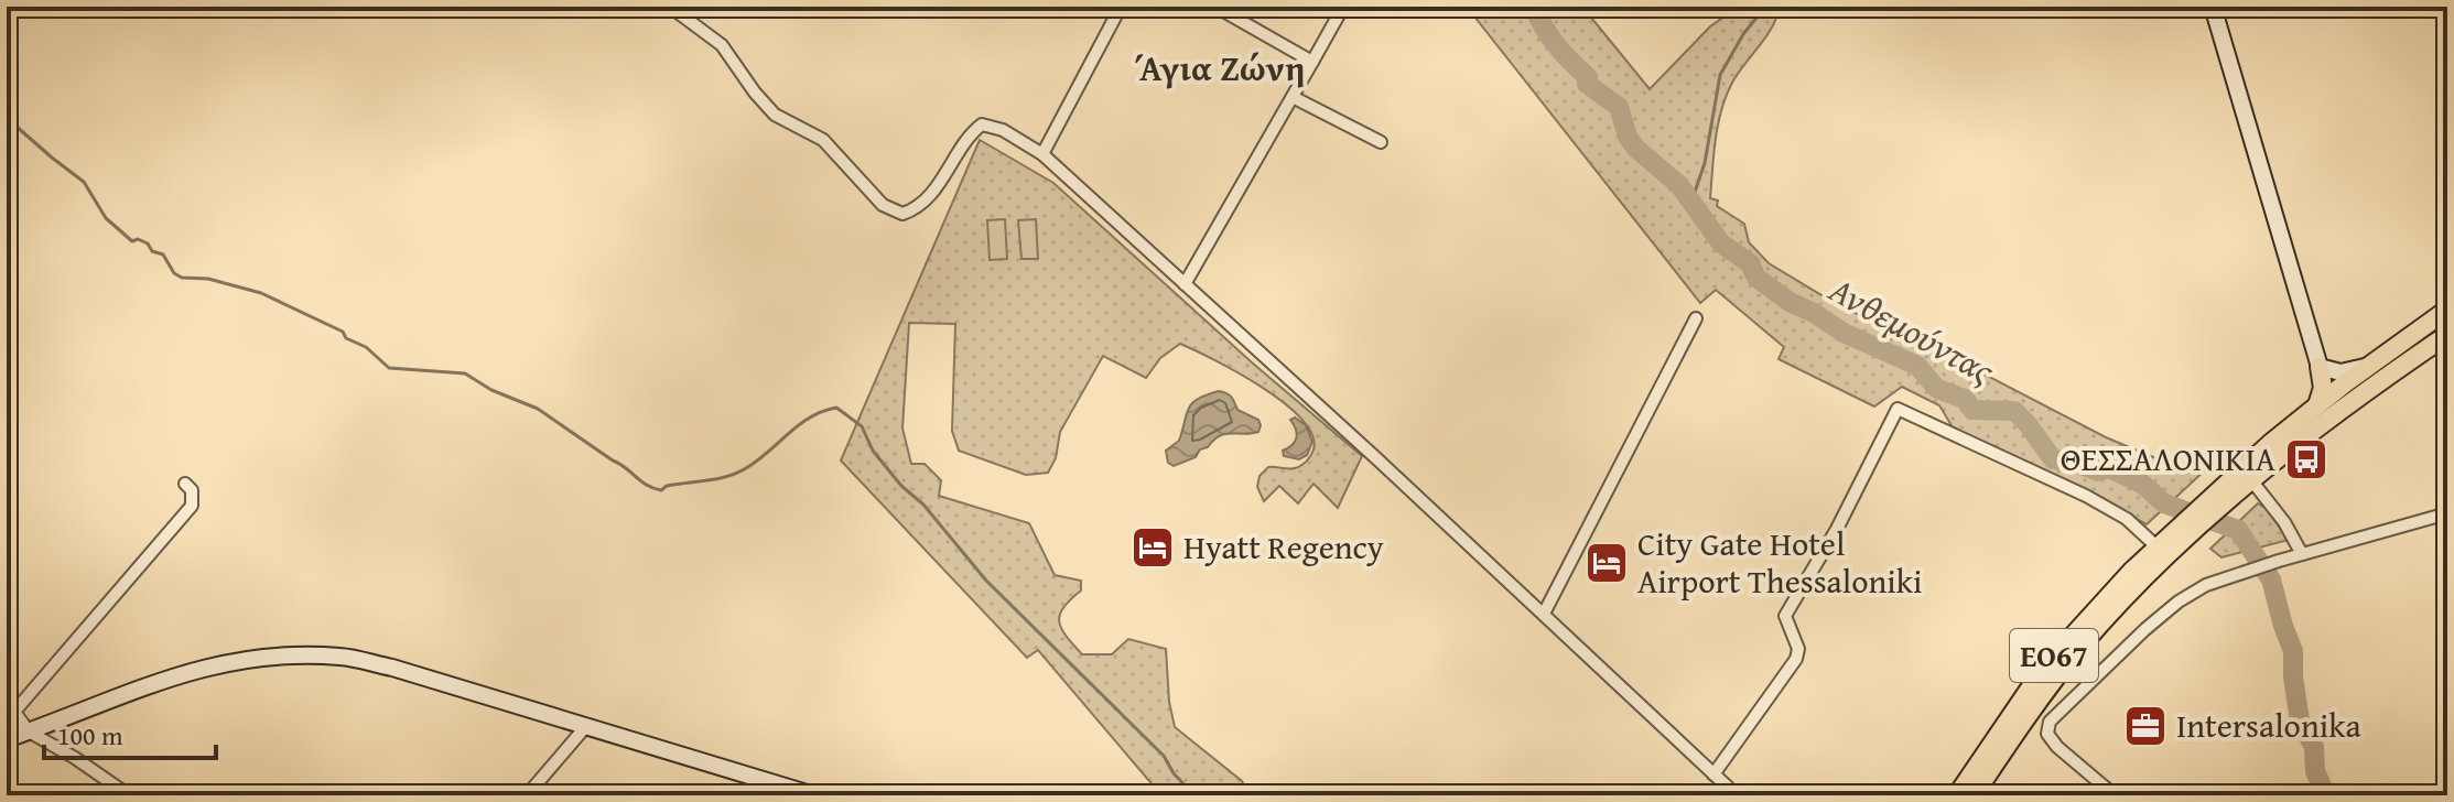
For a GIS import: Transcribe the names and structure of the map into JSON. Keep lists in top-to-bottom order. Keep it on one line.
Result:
{"streets":{"main road":["ΕΟ67"]},"districts":["Άγια Ζώνη"],"water":["Ανθεμούντας"],"places":{"bus stop":["ΘΕΣΣΑΛΟΝΙΚΙΑ"],"hotel":["Hyatt Regency","City Gate Hotel Airport Thessaloniki"],"office":["Intersalonika"]},"scale_bar":"100 m"}
